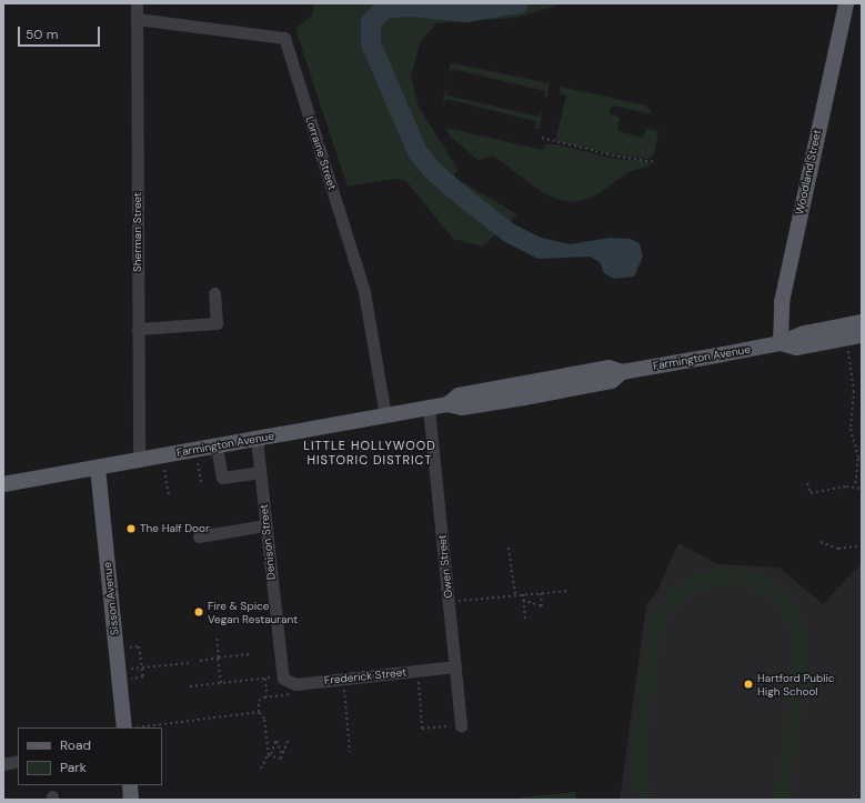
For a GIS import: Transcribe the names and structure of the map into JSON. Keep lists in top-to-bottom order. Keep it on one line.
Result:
{"streets":{"main road":["Woodland Street","Farmington Avenue","Sisson Avenue"],"street":["Lorraine Street","Sherman Street","Denison Street","Owen Street","Frederick Street"]},"crossings":[["Lorraine Street","Sherman Street"],["Lorraine Street","Farmington Avenue"],["Woodland Street","Farmington Avenue"],["Sherman Street","Farmington Avenue"],["Farmington Avenue","Denison Street"],["Farmington Avenue","Owen Street"],["Farmington Avenue","Sisson Avenue"],["Denison Street","Frederick Street"],["Owen Street","Frederick Street"]],"districts":["LITTLE HOLLYWOOD HISTORIC DISTRICT"],"places":["The Half Door","Fire & Spice Vegan Restaurant","Hartford Public High School"],"legend":["Road","Park"],"scale_bar":"50 m"}
